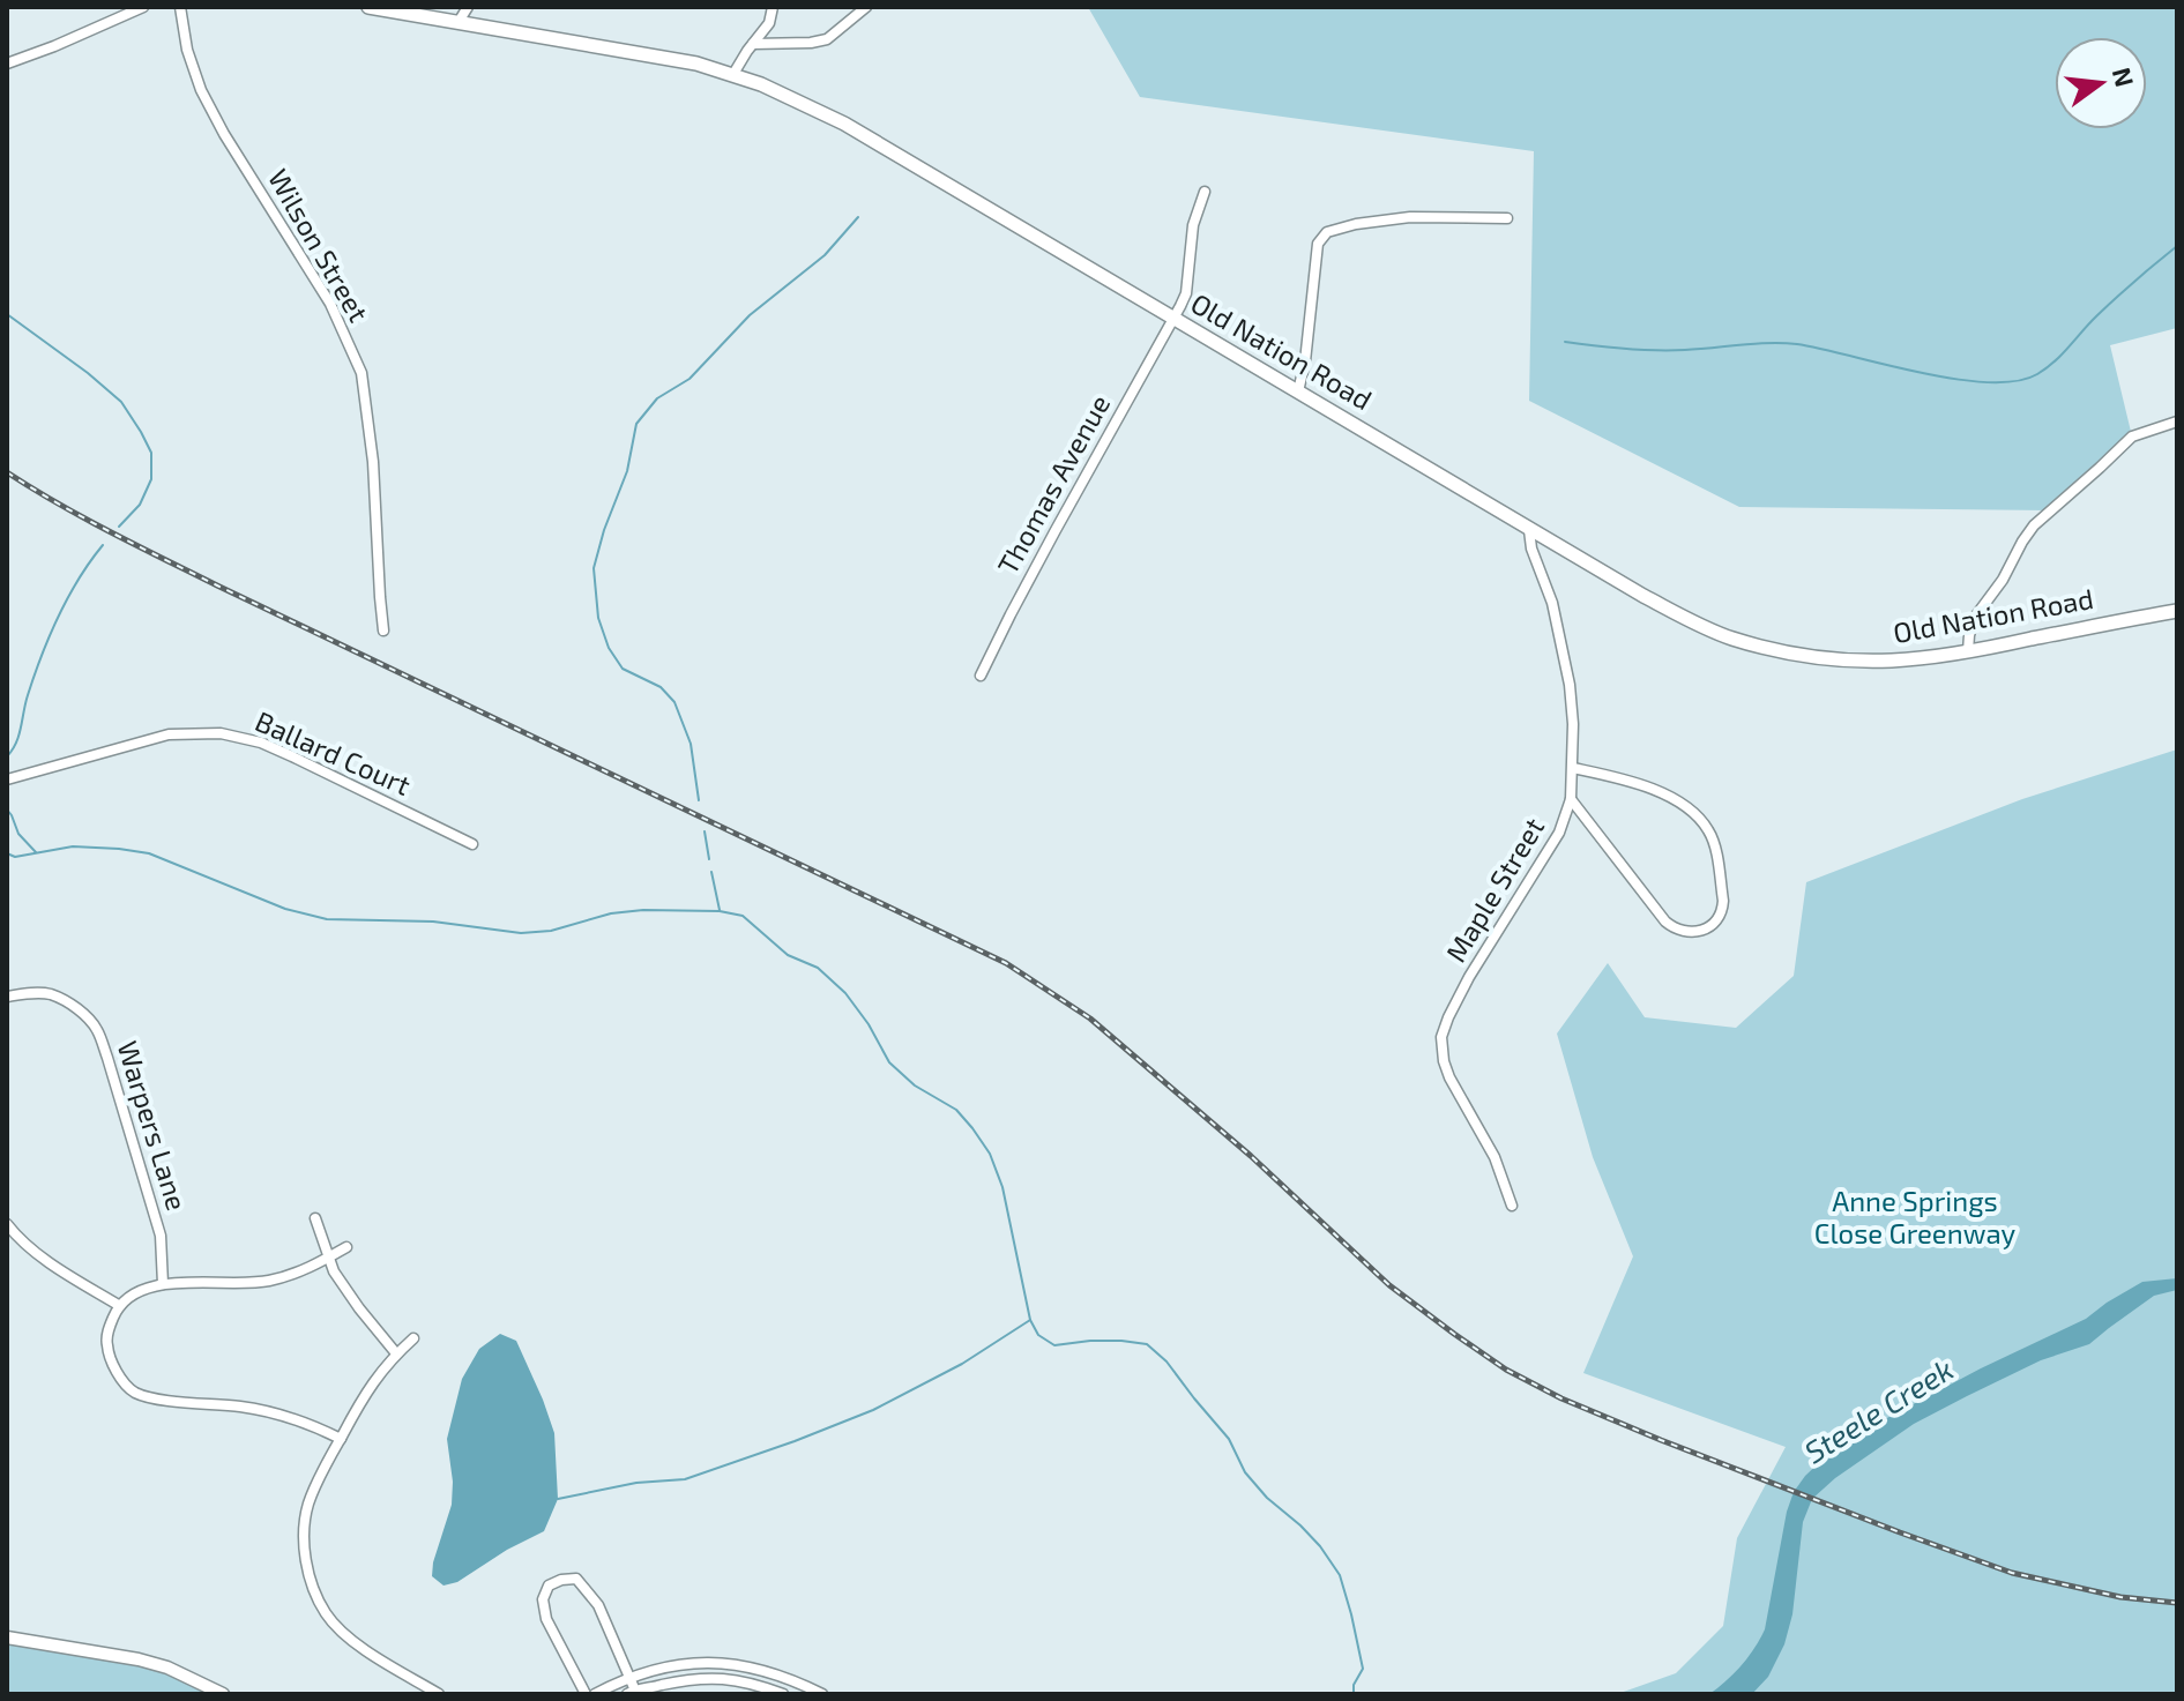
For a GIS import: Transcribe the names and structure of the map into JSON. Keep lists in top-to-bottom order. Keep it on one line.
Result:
{"streets":{"main road":["Old Nation Road"],"street":["Wilson Street","Thomas Avenue","Ballard Court","Maple Street","Warpers Lane"]},"crossings":[["Old Nation Road","Thomas Avenue"],["Old Nation Road","Maple Street"]],"water":["Steele Creek"],"parks":["Anne Springs Close Greenway"],"north":"right"}
